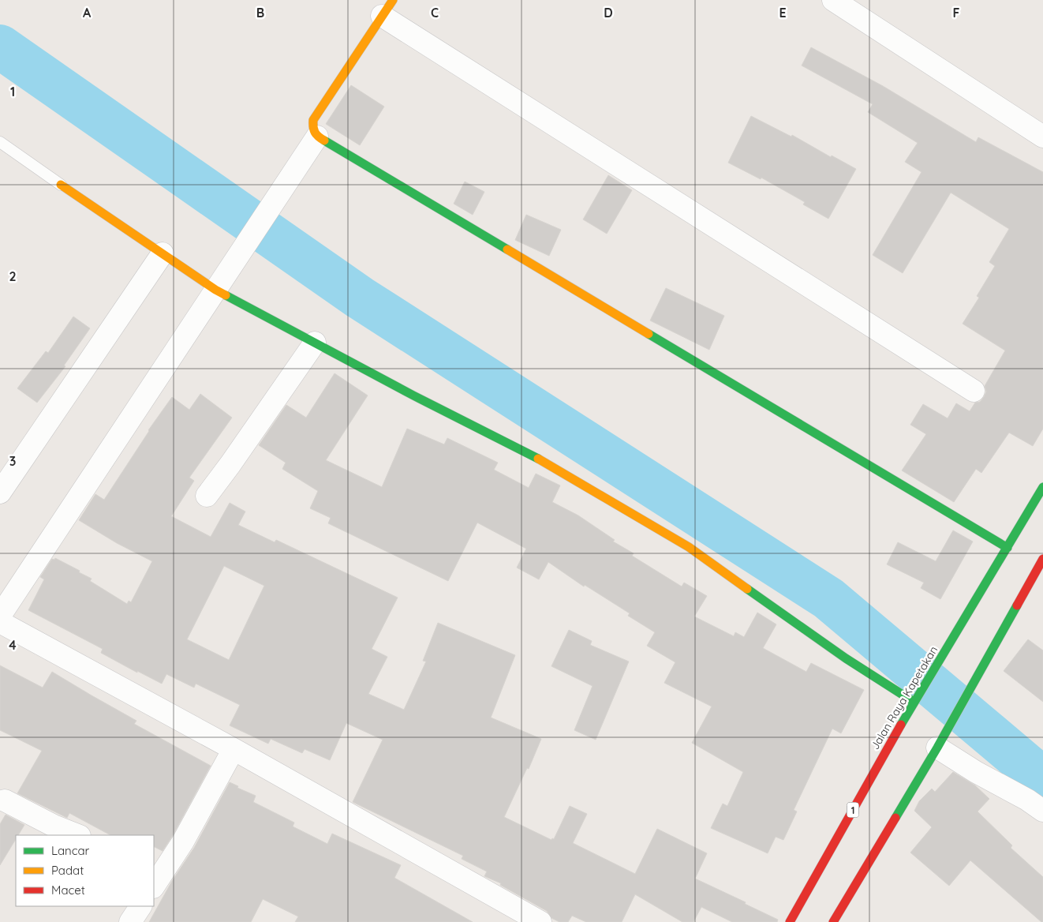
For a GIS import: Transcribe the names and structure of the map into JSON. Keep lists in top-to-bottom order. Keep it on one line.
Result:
{"streets":{"main road":["Jalan Raya Kapetakan","1"]},"legend":["Lancar","Padat","Macet"],"grid":{"columns":["A","B","C","D","E","F"],"rows":["1","2","3","4"]}}
